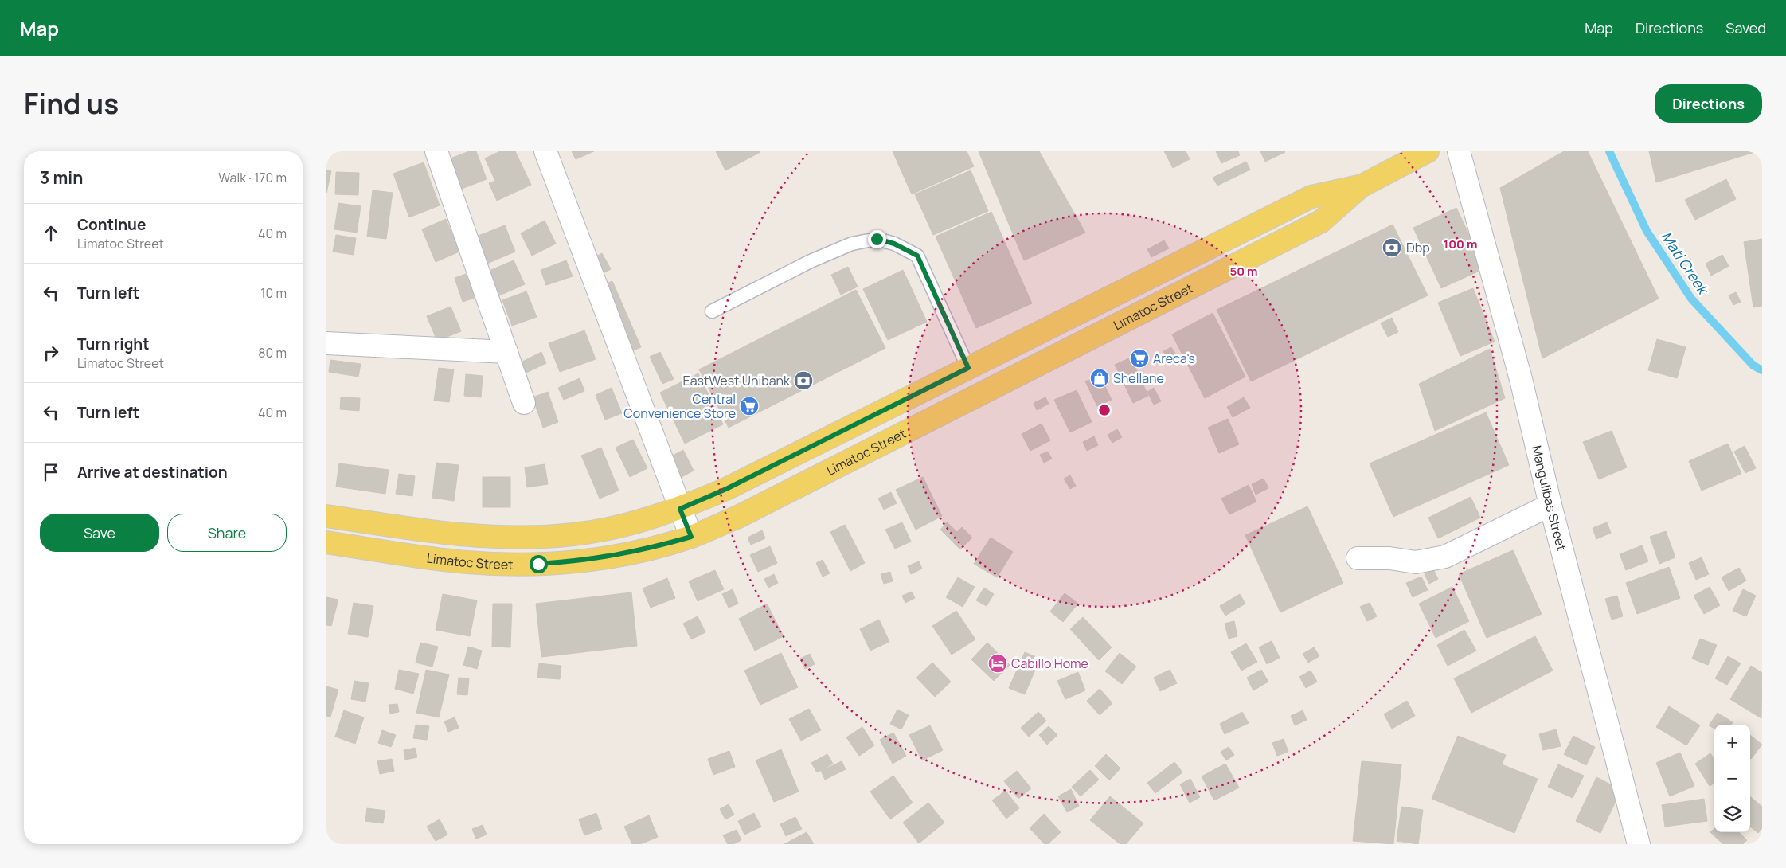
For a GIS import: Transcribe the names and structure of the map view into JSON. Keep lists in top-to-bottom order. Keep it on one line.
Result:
{"streets":{"main road":["Limatoc Street"],"street":["Mangulibas Street"]},"water":["Mati Creek"],"places":{"bank":["Dbp","EastWest Unibank"],"supermarket":["Areca's","Central Convenience Store"],"shop":["Shellane"],"hotel":["Cabillo Home"]},"page":{"header":"Map","nav":["Map","Directions","Saved"],"title":"Find us","buttons":["Directions",["Save","Share"]],"heading":["3 min","Walk · 170 m"],"list":[["Continue","Limatoc Street","40 m"],["Turn left","10 m"],["Turn right","Limatoc Street","80 m"],["Turn left","40 m"],"Arrive at destination"],"map_buttons":["+","−"]},"rings":["100 m","50 m"]}
